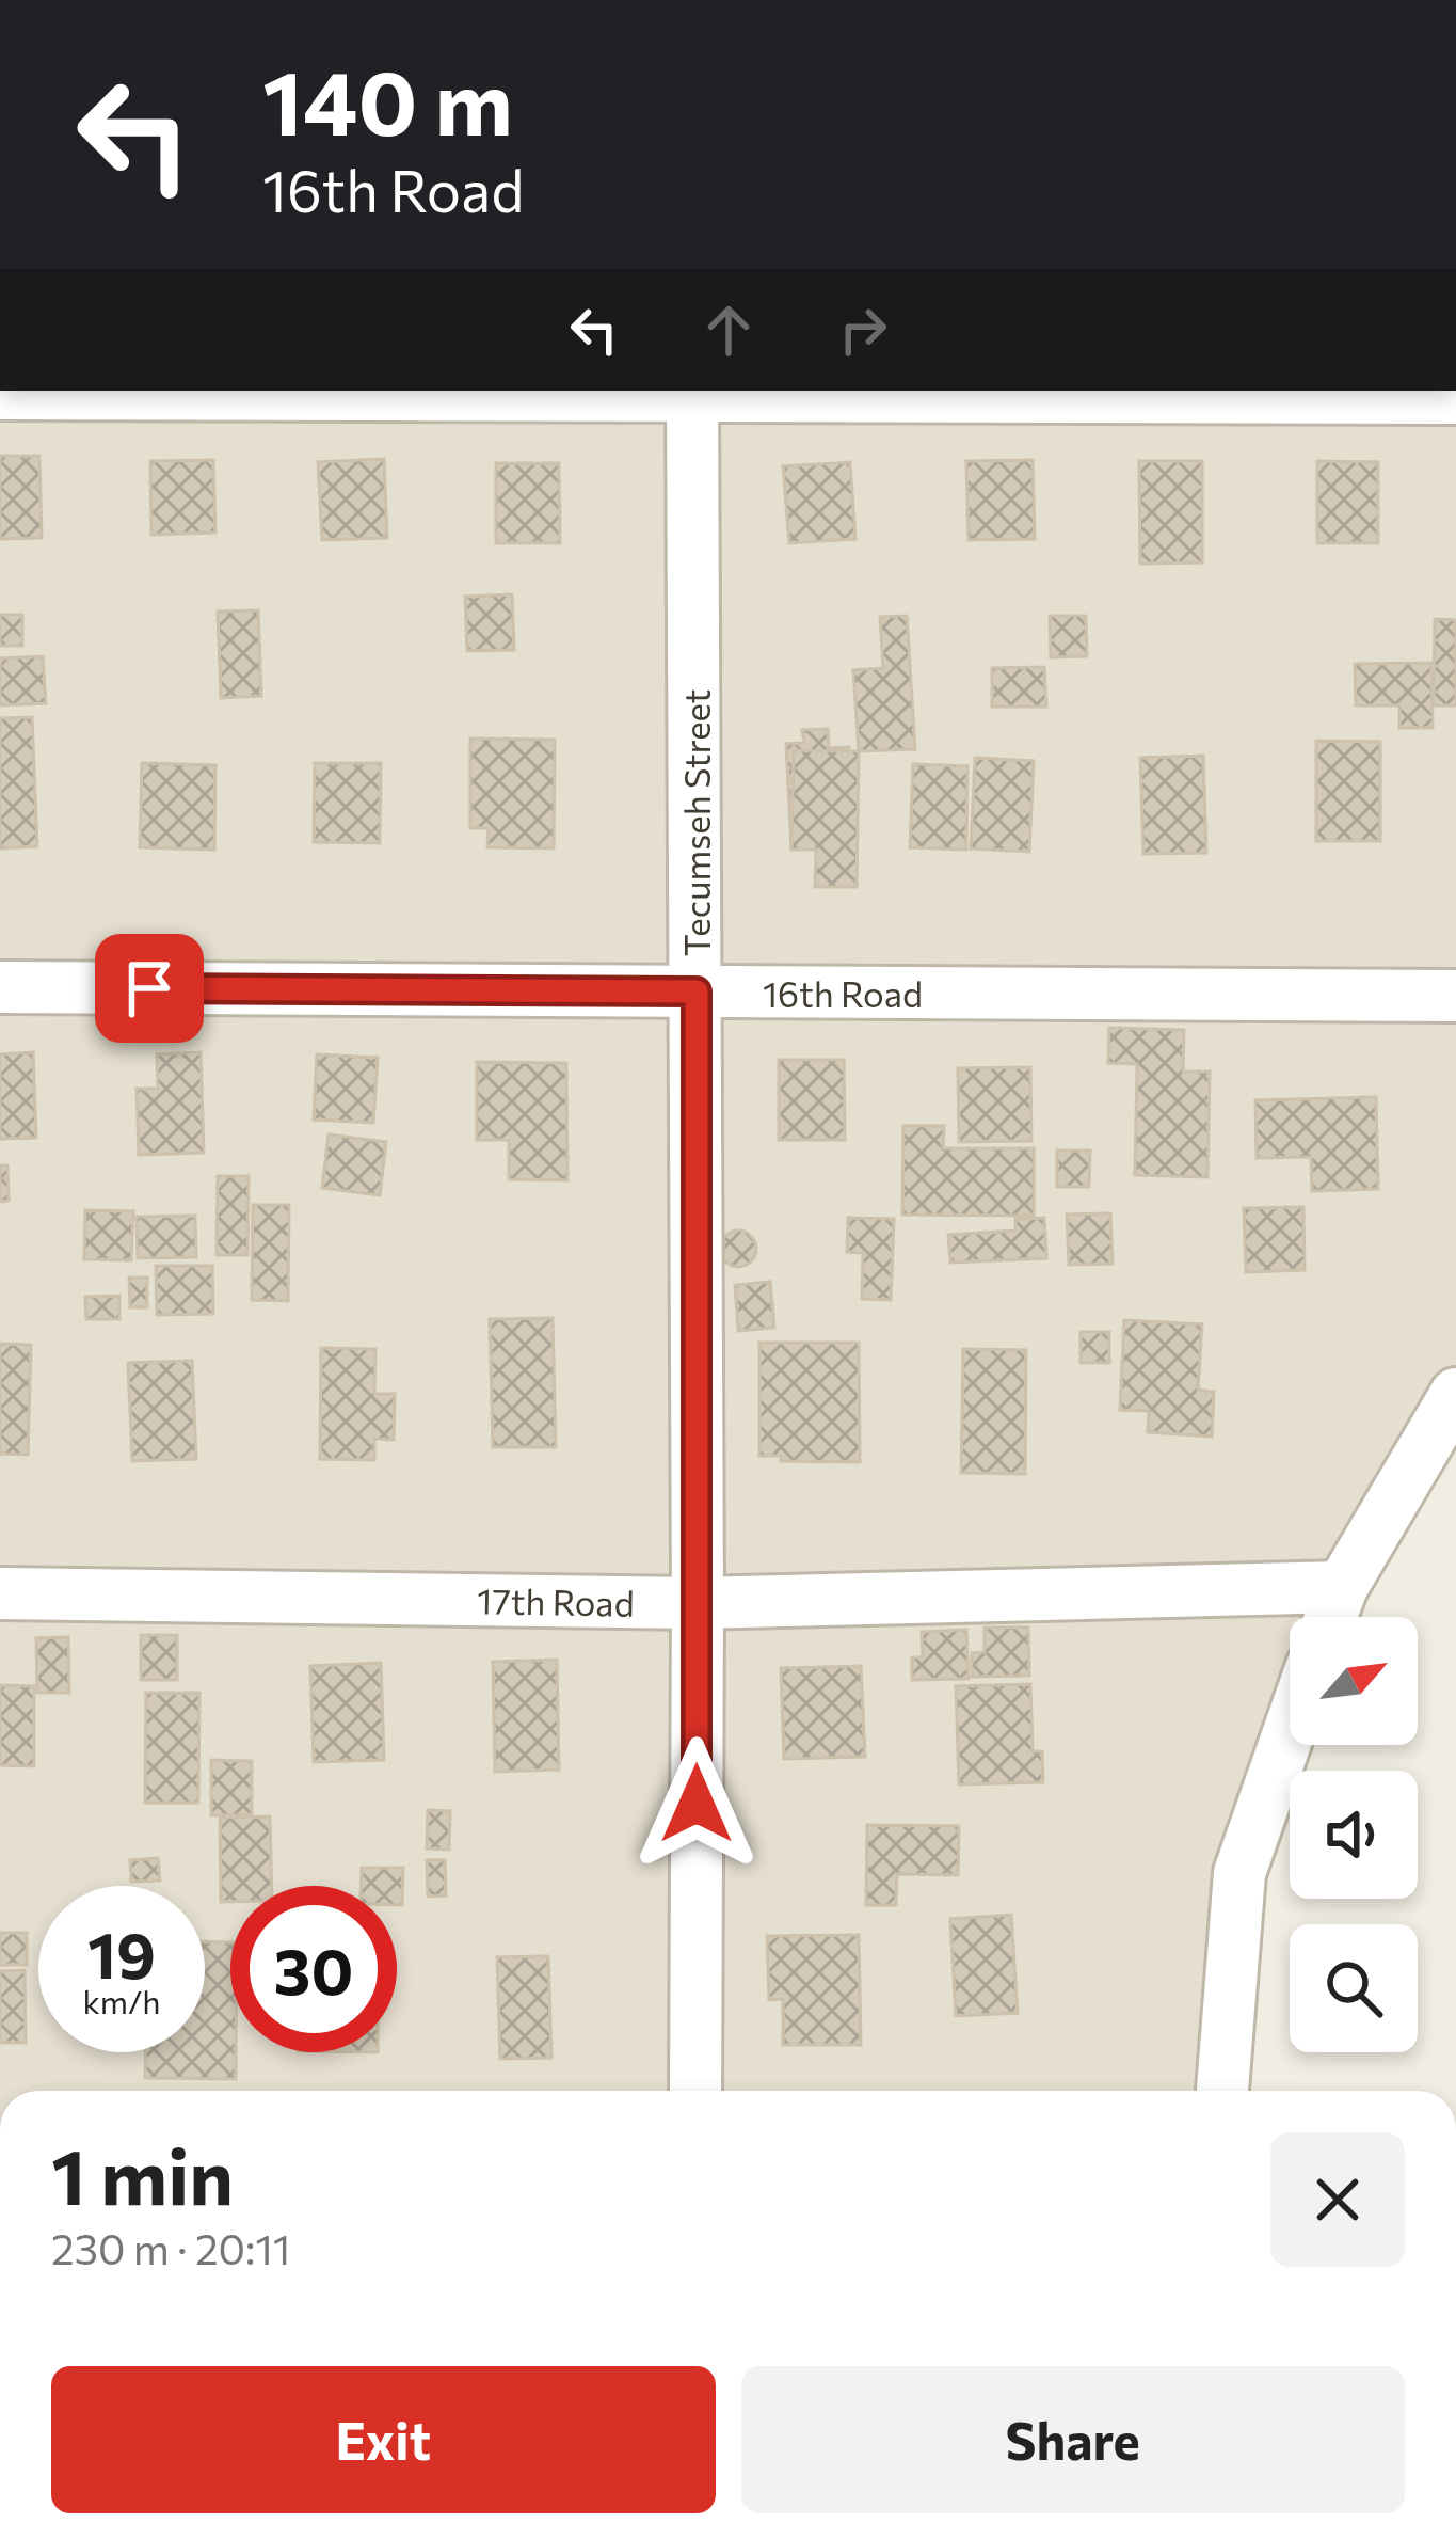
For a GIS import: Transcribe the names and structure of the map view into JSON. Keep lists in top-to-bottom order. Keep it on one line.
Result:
{"streets":{"street":["Tecumseh Street","16th Road","17th Road"]},"crossings":[["Tecumseh Street","16th Road"],["Tecumseh Street","17th Road"]],"north":"top right","page":{"turn":["140 m","16th Road"],"speed":"19 km/h","limit":"30","heading":["1 min","230 m · 20:11"],"buttons":["Exit","Share"]}}
